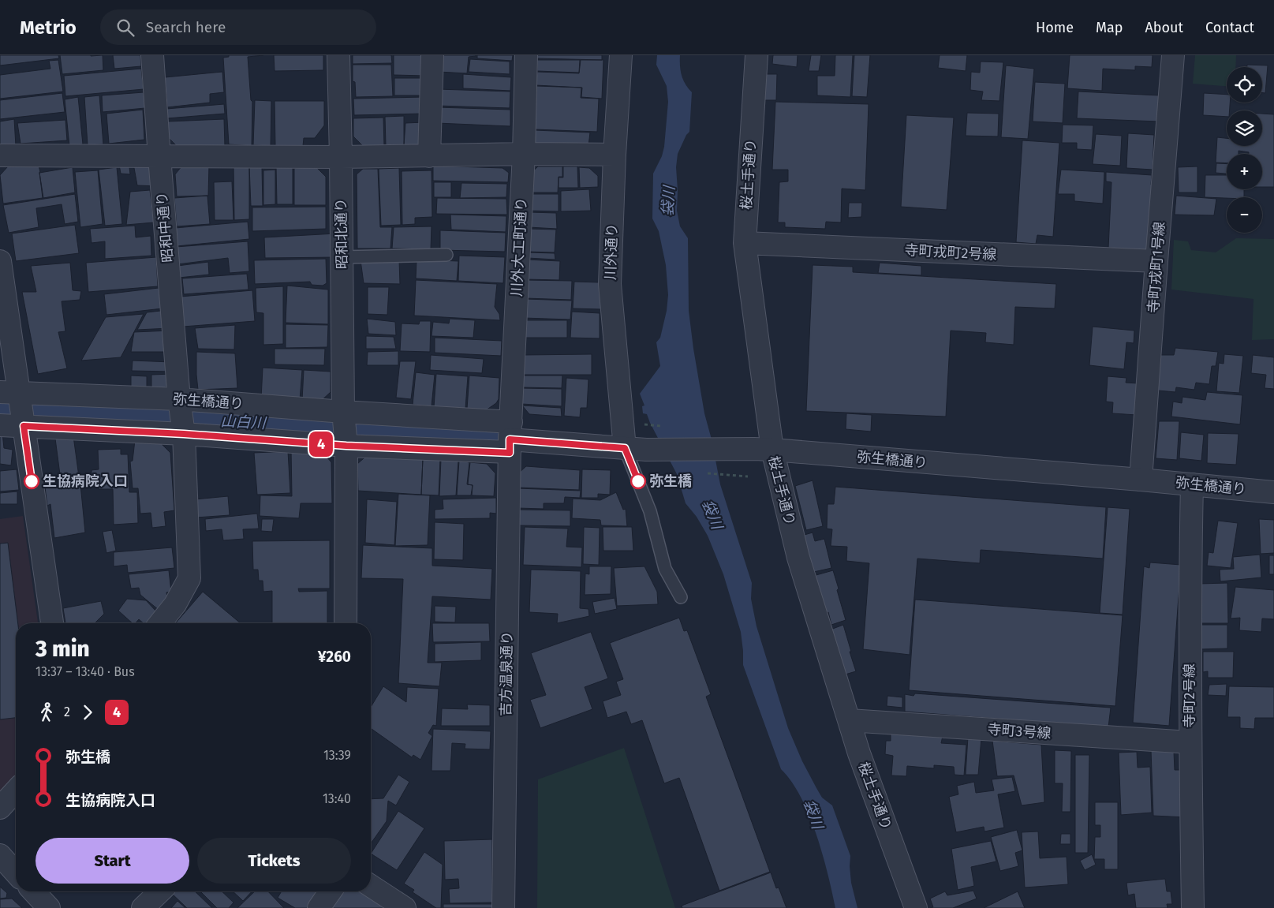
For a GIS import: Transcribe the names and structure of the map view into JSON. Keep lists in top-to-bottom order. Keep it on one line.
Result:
{"streets":{"street":["桜土手通り","昭和中通り","昭和北通り","川外大工町通り","川外通り","寺町戎町2号線","寺町戎町1号線","弥生橋通り","吉方温泉通り","寺町2号線","寺町3号線"]},"crossings":[["桜土手通り","寺町戎町2号線"],["桜土手通り","弥生橋通り"],["桜土手通り","寺町3号線"],["昭和中通り","弥生橋通り"],["昭和北通り","弥生橋通り"],["川外大工町通り","弥生橋通り"],["川外大工町通り","吉方温泉通り"],["川外通り","弥生橋通り"],["寺町戎町2号線","寺町戎町1号線"],["寺町戎町1号線","弥生橋通り"],["弥生橋通り","吉方温泉通り"],["弥生橋通り","寺町2号線"],["寺町2号線","寺町3号線"]],"water":["袋川","山白川"],"places":["生協病院入口","弥生橋"],"lines":["bus line 4"],"page":{"header":"Metrio","search":"Search here","nav":["Home","Map","About","Contact"],"on_map":"4","map_buttons":["+","−"],"heading":["3 min","13:37 – 13:40 · Bus","¥260"],"legs":["2","4"],"list":[{"name":"弥生橋","value":"13:39"},{"name":"生協病院入口","value":"13:40"}],"buttons":["Start","Tickets"]}}
